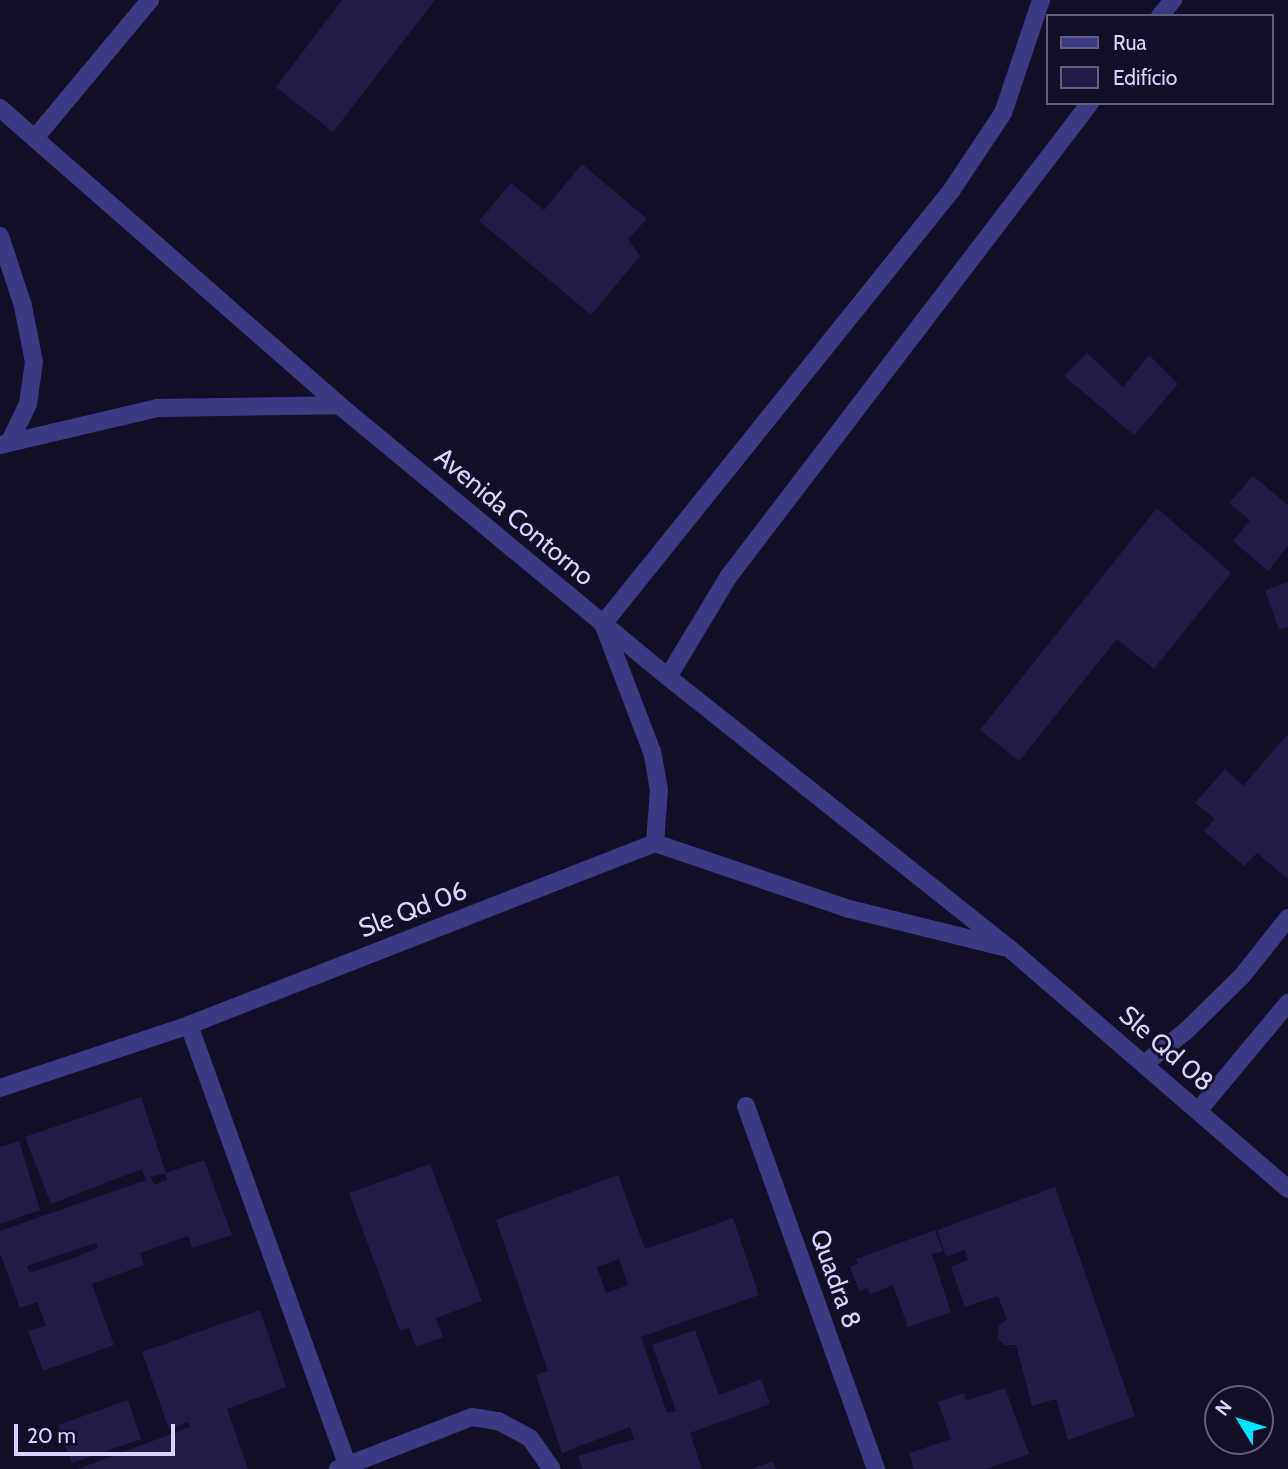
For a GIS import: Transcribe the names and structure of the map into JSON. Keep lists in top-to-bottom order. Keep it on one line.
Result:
{"streets":{"street":["Avenida Contorno","Sle Qd 06","Sle Qd 08","Quadra 8"]},"crossings":[["Avenida Contorno","Sle Qd 08"]],"legend":["Rua","Edifício"],"scale_bar":"20 m","north":"top left"}
